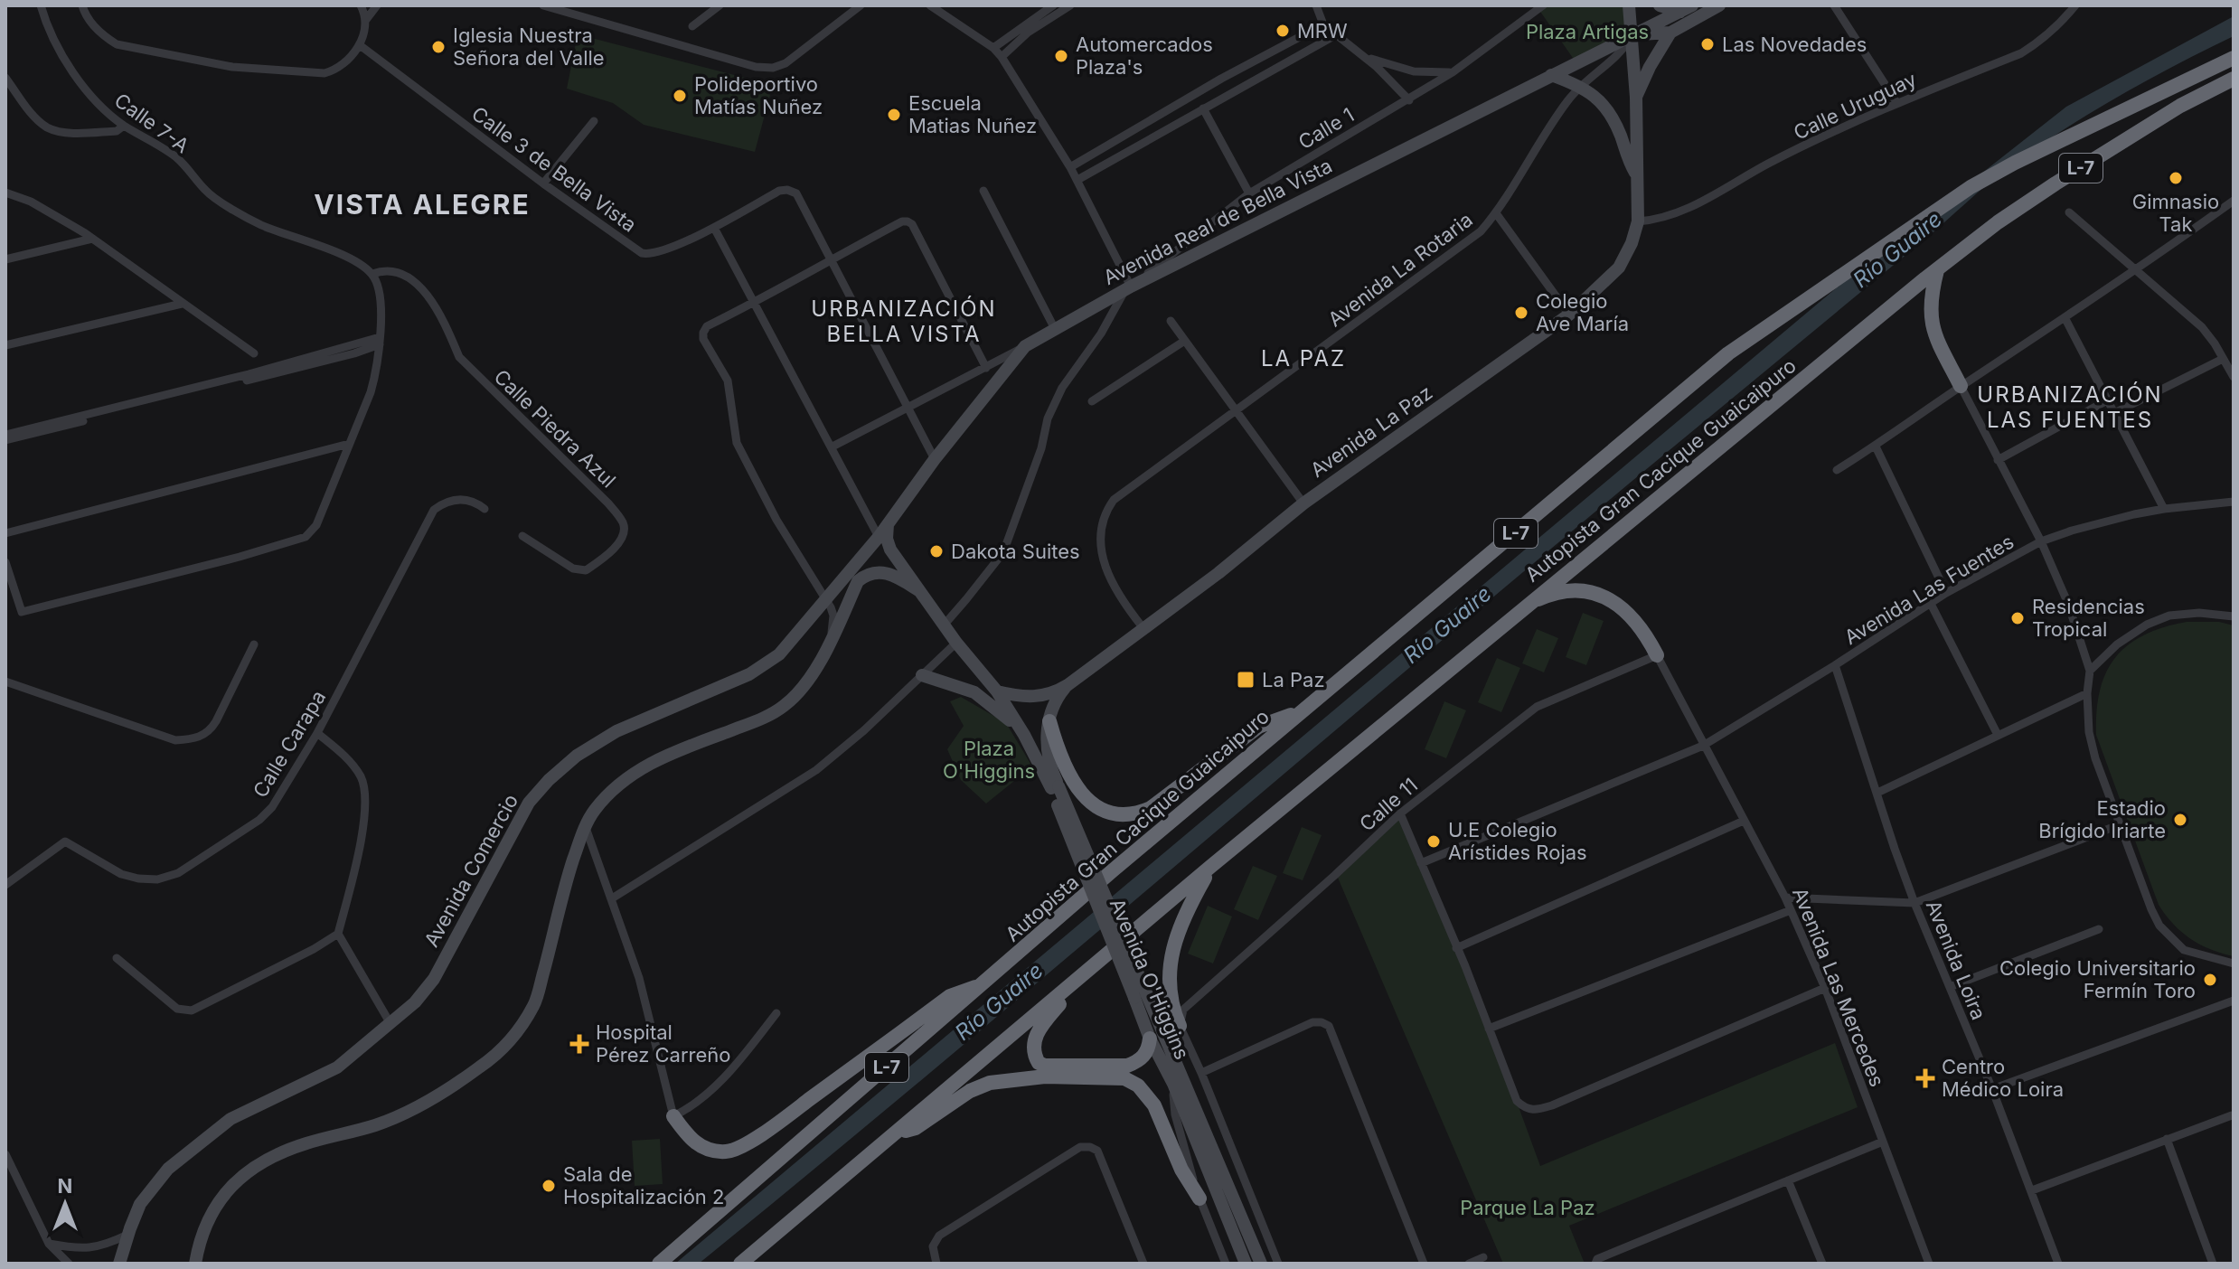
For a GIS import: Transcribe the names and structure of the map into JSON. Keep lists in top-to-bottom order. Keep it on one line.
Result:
{"streets":{"highway":["L-7","Autopista Gran Cacique Guaicaipuro"],"main road":["Avenida Real de Bella Vista","Avenida La Paz","Avenida Comercio","Avenida O'Higgins"],"street":["Calle Uruguay","Calle 7-A","Calle 1","Calle 3 de Bella Vista","Avenida La Rotaria","Calle Piedra Azul","Avenida Las Fuentes","Calle Carapa","Calle 11","Avenida Loira","Avenida Las Mercedes"]},"crossings":[["Calle Uruguay","Avenida La Paz"],["Calle 7-A","Calle Piedra Azul"],["Calle 1","Avenida Real de Bella Vista"],["Avenida Real de Bella Vista","Avenida La Rotaria"],["Avenida Real de Bella Vista","Avenida La Paz"],["Avenida Real de Bella Vista","Avenida Comercio"],["Avenida Real de Bella Vista","Avenida O'Higgins"],["Avenida La Rotaria","Avenida La Paz"],["Avenida La Paz","Avenida O'Higgins"],["Avenida Las Fuentes","Avenida Loira"],["Avenida Las Fuentes","Avenida Las Mercedes"],["Calle 11","Avenida O'Higgins"],["Calle 11","Avenida Las Mercedes"],["Avenida Comercio","Avenida O'Higgins"]],"districts":["VISTA ALEGRE","URBANIZACIÓN BELLA VISTA","LA PAZ","URBANIZACIÓN LAS FUENTES"],"water":["Río Guaire"],"parks":["Plaza Artigas","Plaza O'Higgins","Parque La Paz"],"places":{"other":["MRW","Las Novedades","Iglesia Nuestra Señora del Valle","Automercados Plaza's","Polideportivo Matías Nuñez","Escuela Matias Nuñez","Gimnasio Tak","Colegio Ave María","Dakota Suites","Residencias Tropical","Estadio Brígido Iriarte","U.E Colegio Arístides Rojas","Colegio Universitario Fermín Toro","Sala de Hospitalización 2"],"transit":["La Paz"],"health":["Hospital Pérez Carreño","Centro Médico Loira"]},"north":"top"}
